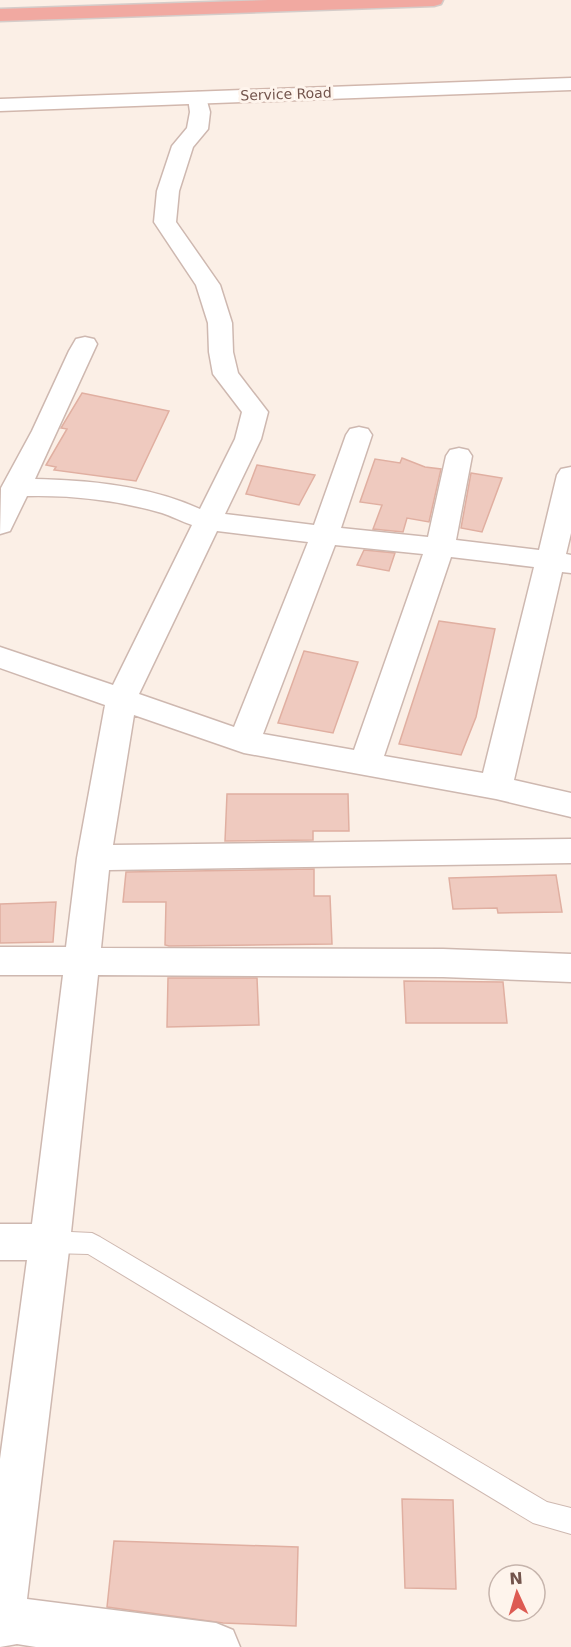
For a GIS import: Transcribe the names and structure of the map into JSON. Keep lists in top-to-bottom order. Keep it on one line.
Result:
{"streets":{"street":["Service Road"]},"north":"top"}
